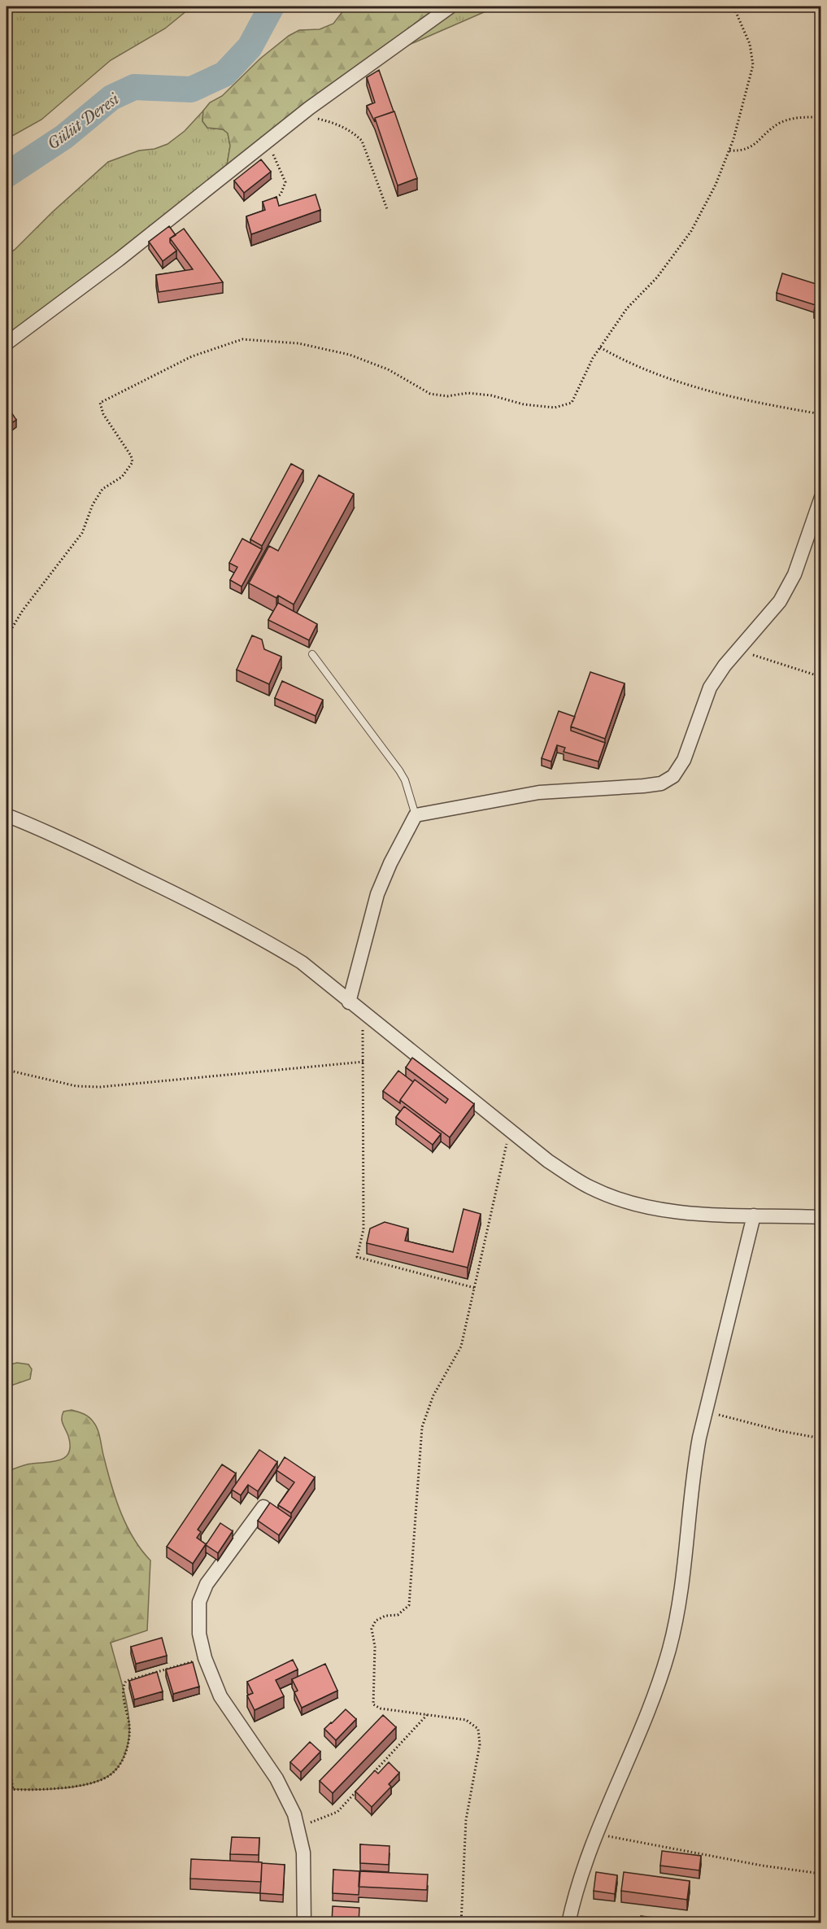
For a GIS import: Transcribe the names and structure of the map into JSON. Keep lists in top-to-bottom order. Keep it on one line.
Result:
{"water":["Gülüt Deresi"]}
